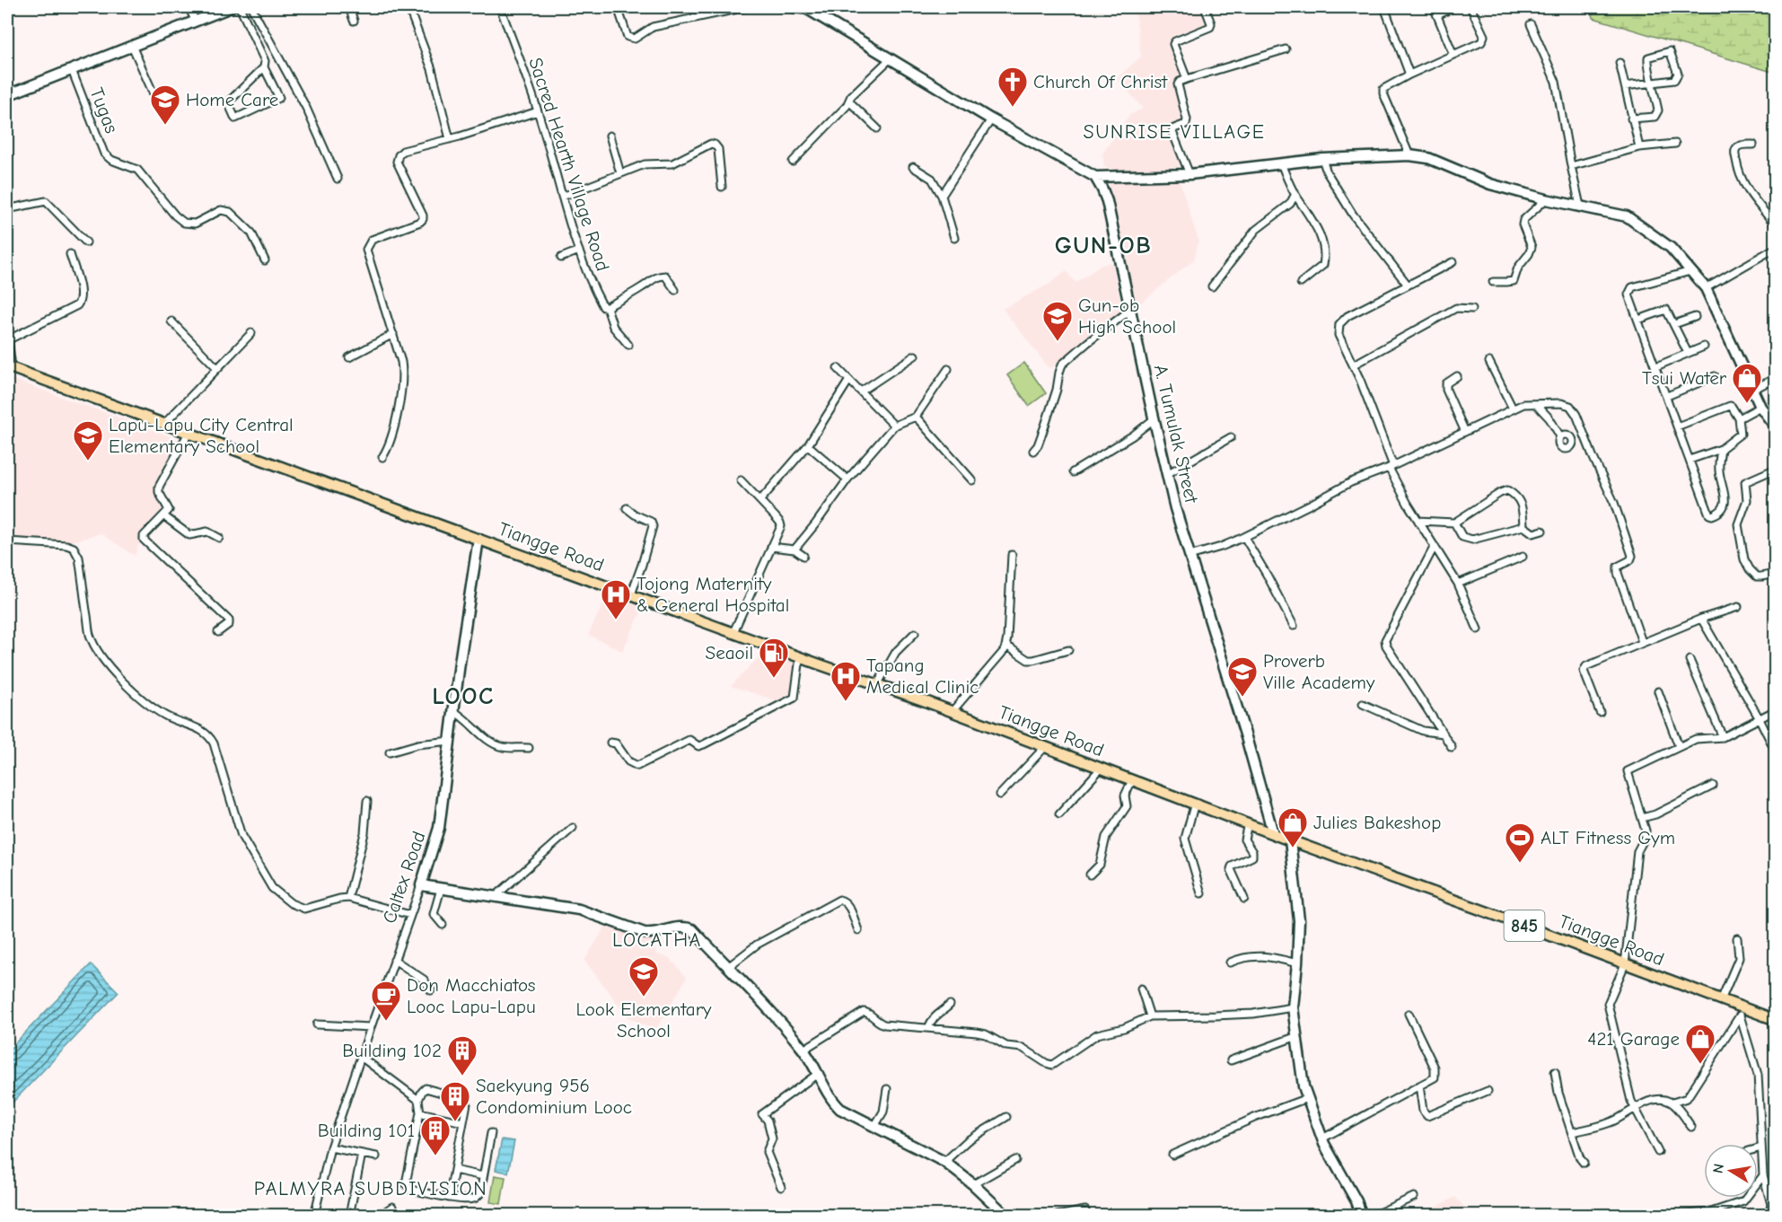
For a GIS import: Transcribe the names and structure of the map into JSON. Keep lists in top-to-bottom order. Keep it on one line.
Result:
{"streets":{"main road":["Tiangge Road","845"],"street":["Tugas","Sacred Hearth Village Road","A. Tumulak Street","Caltex Road"]},"crossings":[["A. Tumulak Street","Tiangge Road"],["Tiangge Road","Caltex Road"],["Tiangge Road","845"]],"districts":["SUNRISE VILLAGE","GUN-OB","LOOC","LOCATHA","PALMYRA SUBDIVISION"],"places":{"church":["Church Of Christ"],"school or university":["Home Care","Gun-ob High School","Lapu-Lapu City Central Elementary School","Proverb Ville Academy","Look Elementary School"],"shop":["Tsui Water","Julies Bakeshop","421 Garage"],"hospital":["Tojong Maternity & General Hospital","Tapang Medical Clinic"],"fuel station":["Seaoil"],"sports":["ALT Fitness Gym"],"cafe":["Don Macchiatos Looc Lapu-Lapu"],"building":["Building 102","Saekyung 956 Condominium Looc","Building 101"]},"north":"left"}
